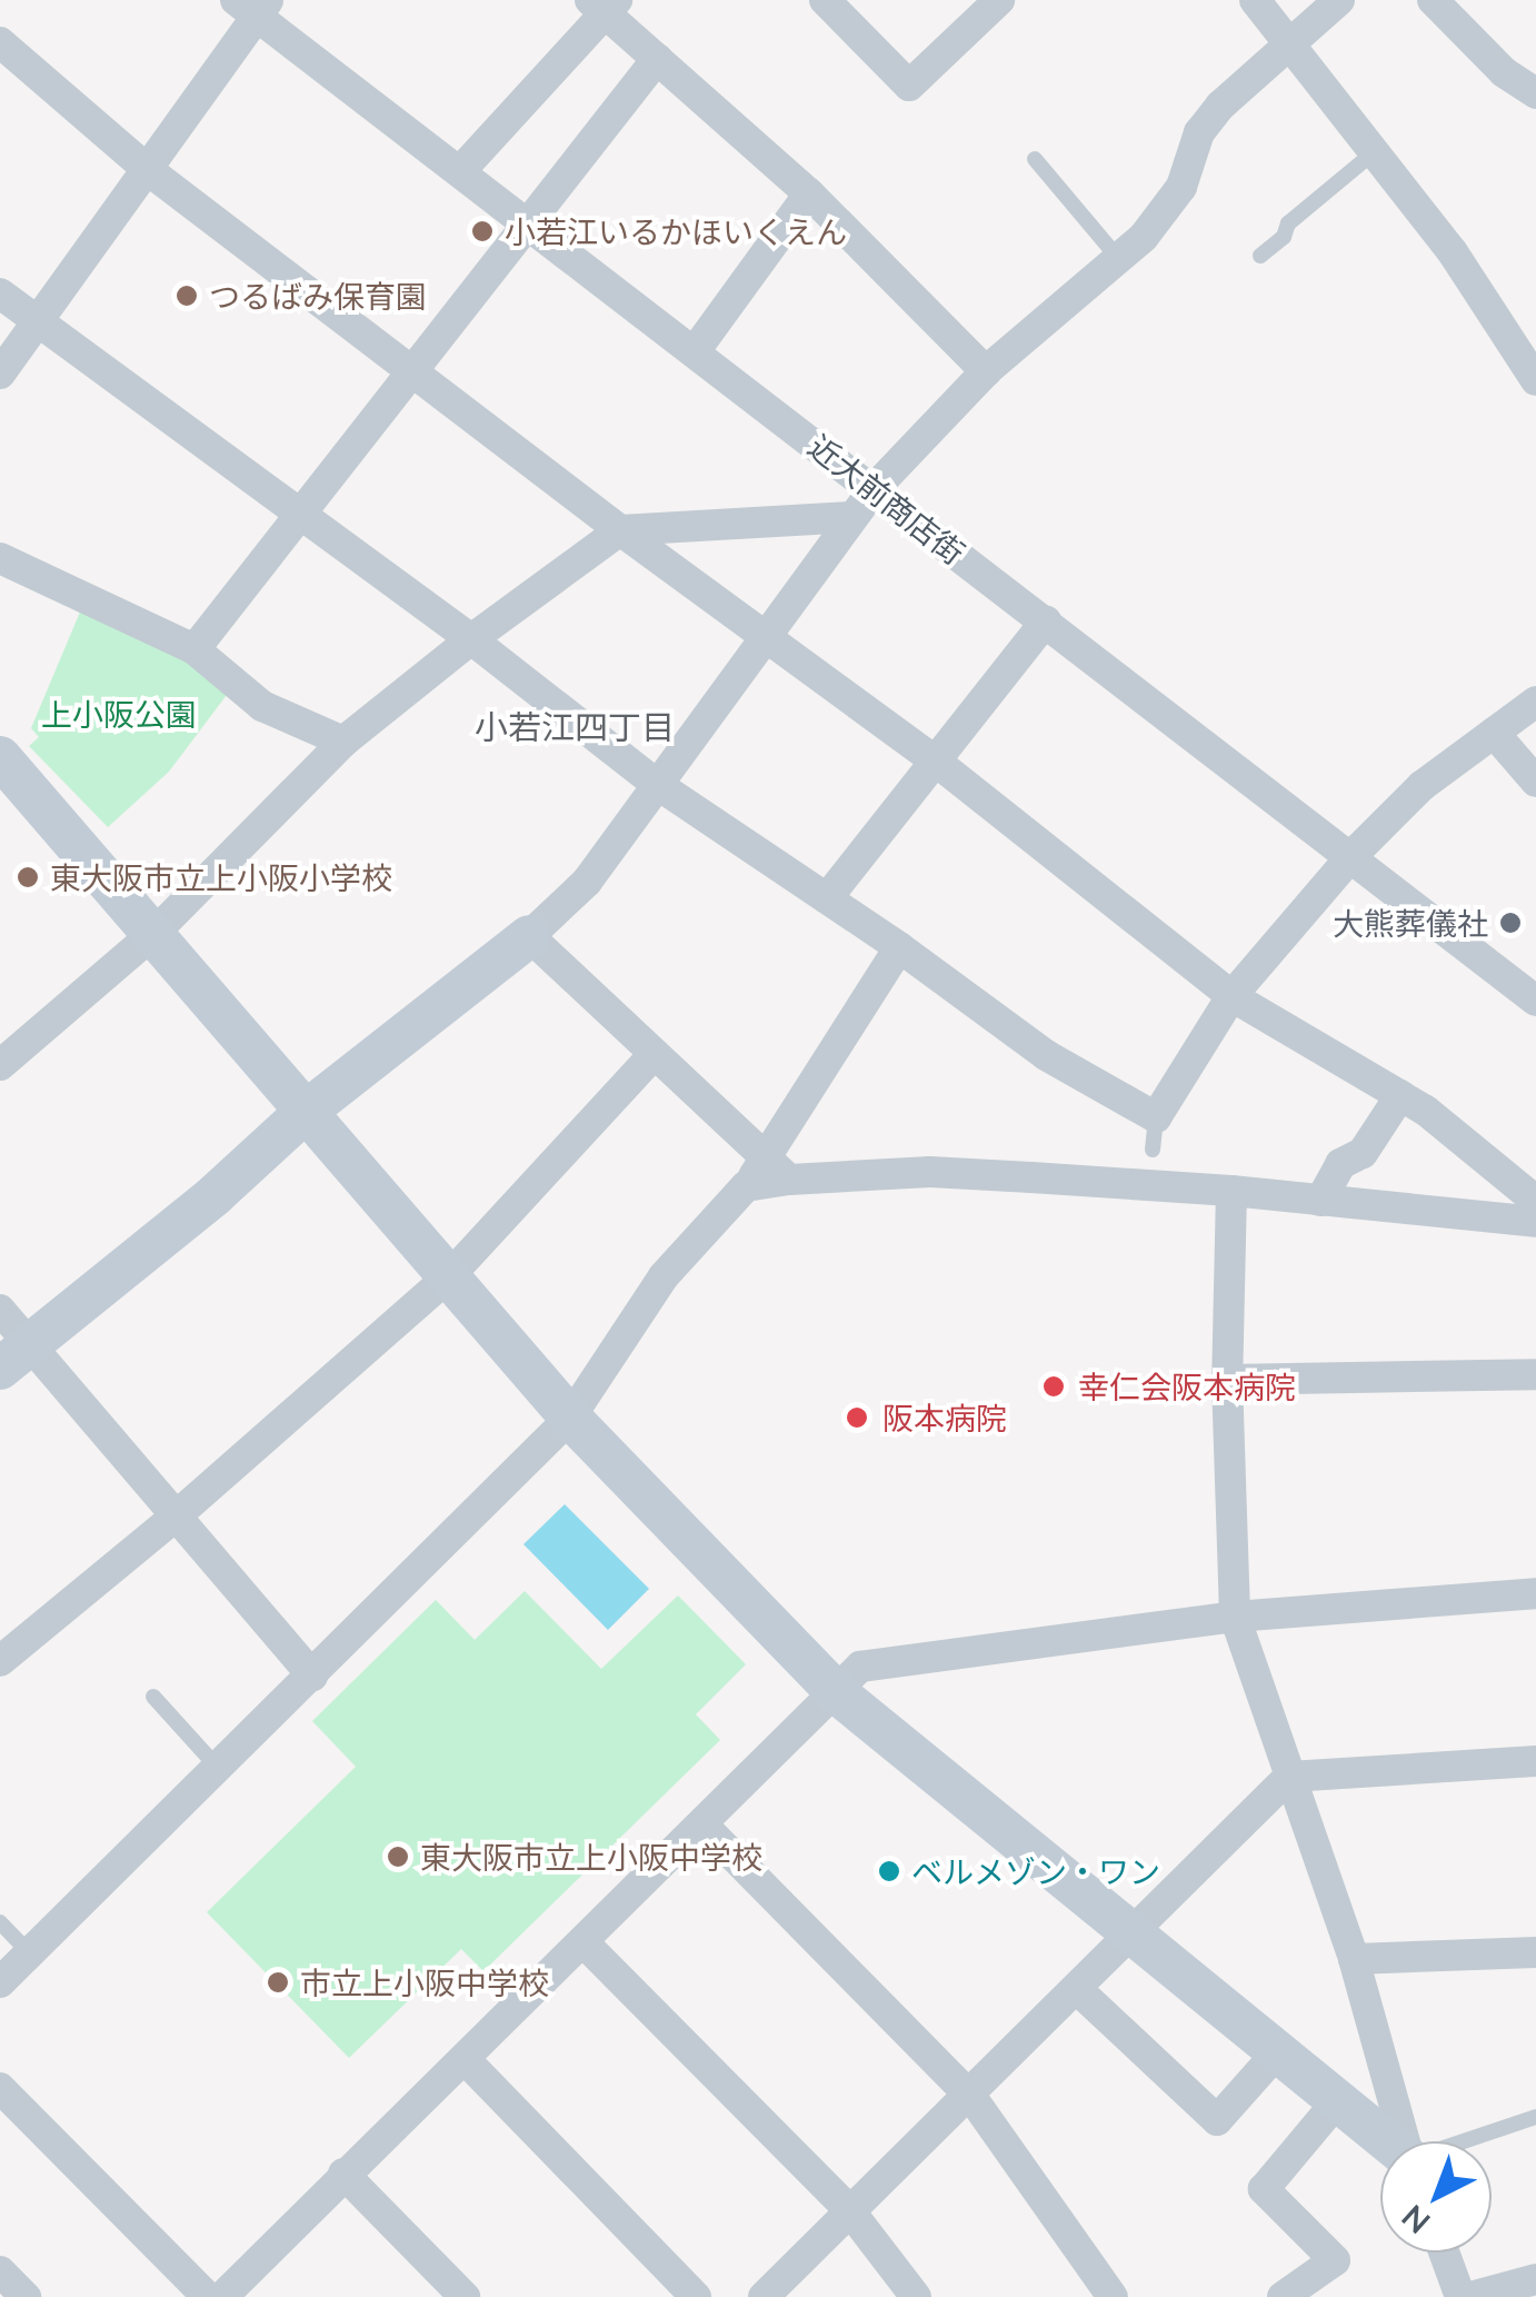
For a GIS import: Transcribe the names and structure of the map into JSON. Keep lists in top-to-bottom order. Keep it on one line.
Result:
{"streets":{"street":["近大前商店街"]},"districts":["小若江四丁目"],"parks":["上小阪公園"],"places":["小若江いるかほいくえん","つるばみ保育園","東大阪市立上小阪小学校","大熊葬儀社","幸仁会阪本病院","阪本病院","東大阪市立上小阪中学校","ベルメゾン・ワン","市立上小阪中学校"],"north":"bottom left"}
